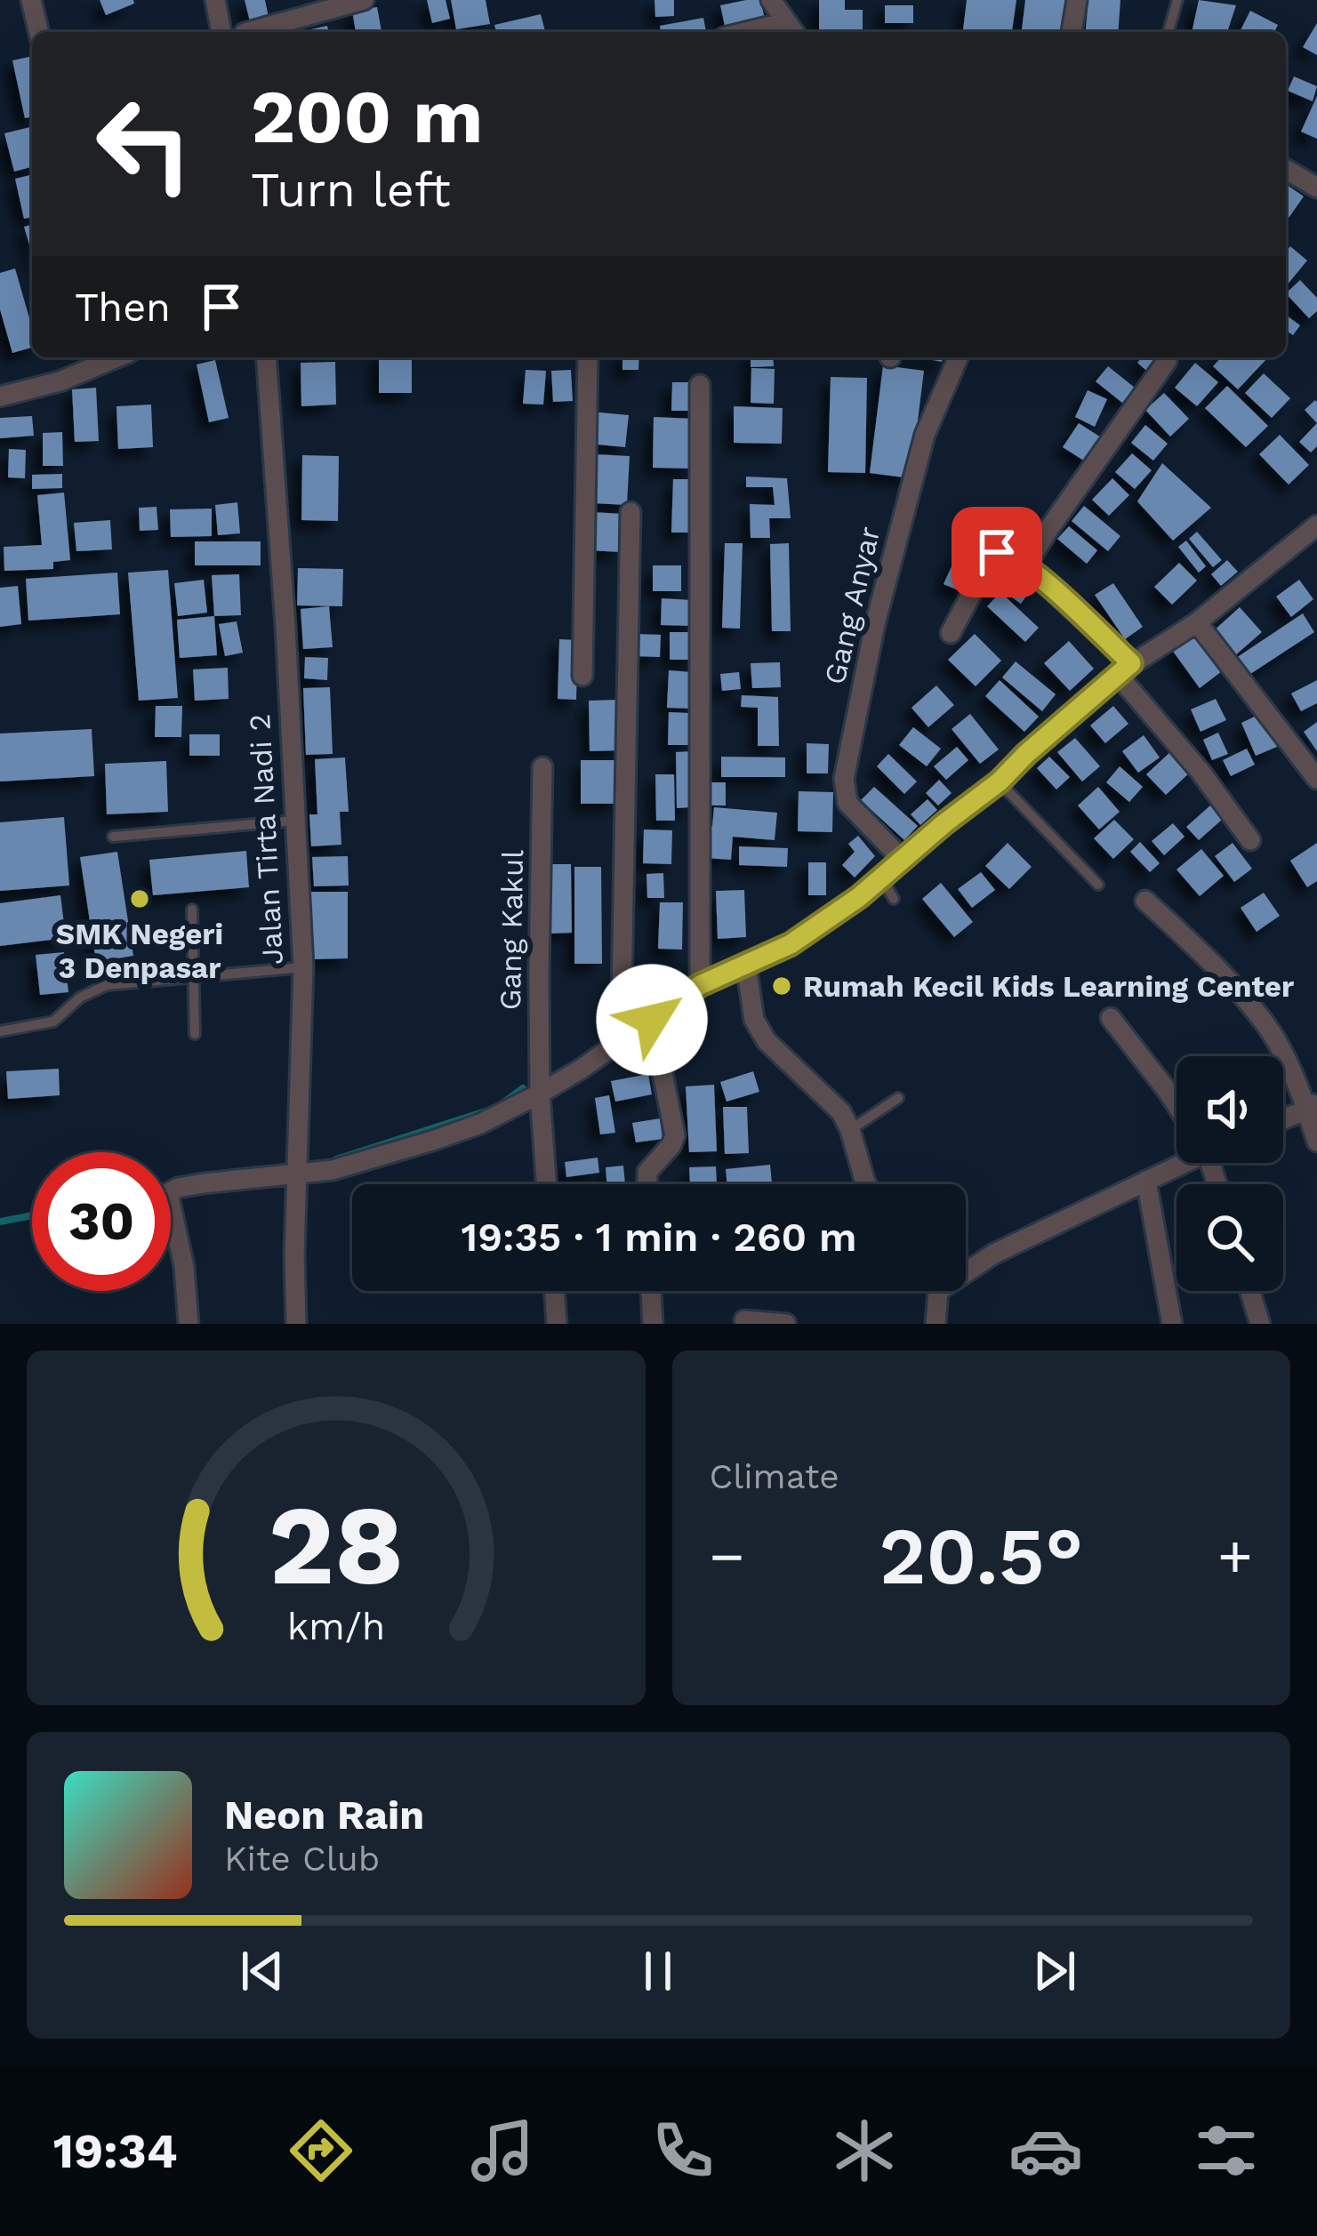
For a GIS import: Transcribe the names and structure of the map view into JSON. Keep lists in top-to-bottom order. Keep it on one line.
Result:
{"streets":{"street":["Gang Anyar","Jalan Tirta Nadi 2","Gang Kakul"]},"places":["SMK Negeri 3 Denpasar","Rumah Kecil Kids Learning Center"],"page":{"turn":["200 m","Turn left"],"then":"Then","limit":"30","trip":"19:35 · 1 min · 260 m","tile":"Climate","heat":["−","20.5°","+"],"song":["Neon Rain","Kite Club"],"tabs":"19:34","gauge":["28","km/h"]}}
